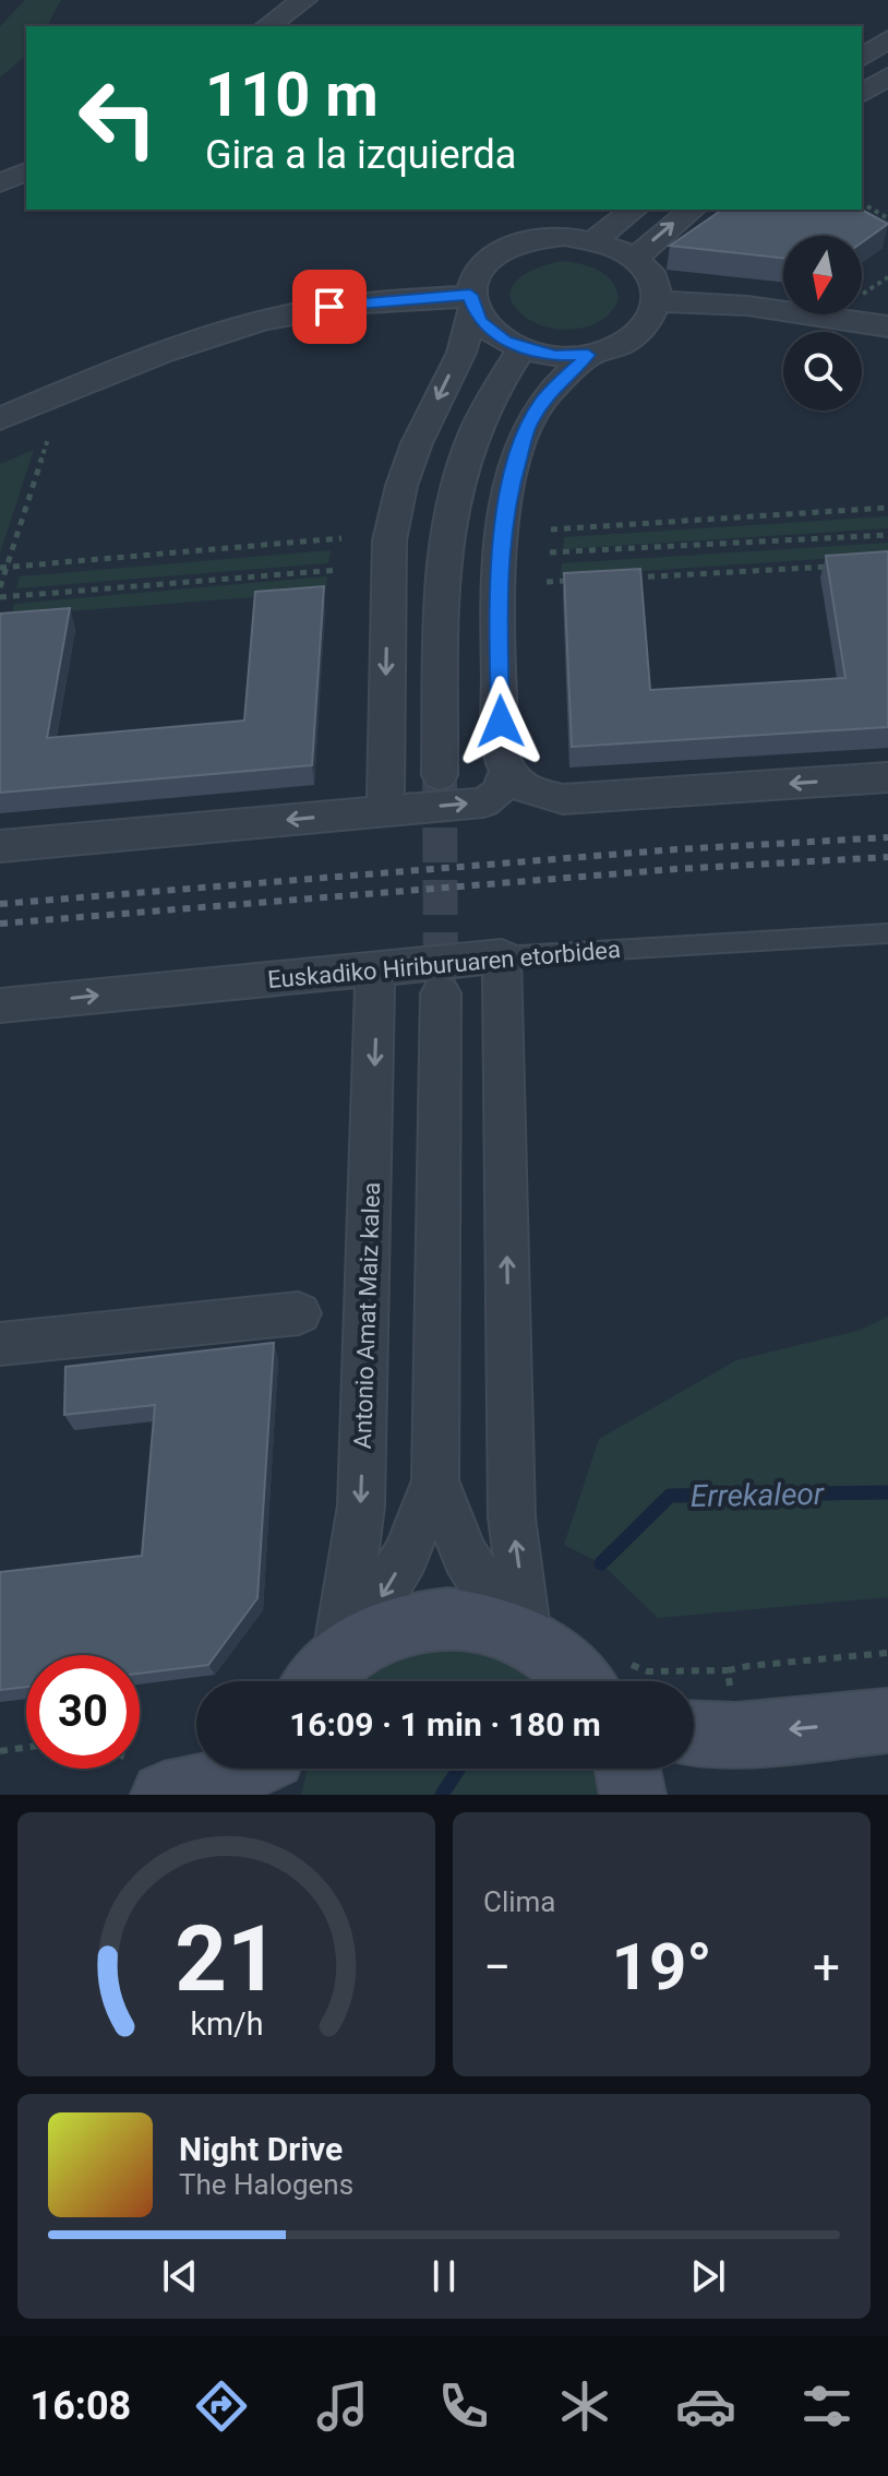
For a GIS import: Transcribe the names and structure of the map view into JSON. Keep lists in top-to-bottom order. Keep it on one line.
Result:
{"streets":{"street":["Euskadiko Hiriburuaren etorbidea","Antonio Amat Maiz kalea"]},"crossings":[["Euskadiko Hiriburuaren etorbidea","Antonio Amat Maiz kalea"]],"one_way":["Euskadiko Hiriburuaren etorbidea"],"water":["Errekaleor"],"north":"bottom","page":{"turn":["110 m","Gira a la izquierda"],"limit":"30","trip":"16:09 · 1 min · 180 m","tile":"Clima","heat":["−","19°","+"],"song":["Night Drive","The Halogens"],"tabs":"16:08","gauge":["21","km/h"]}}
